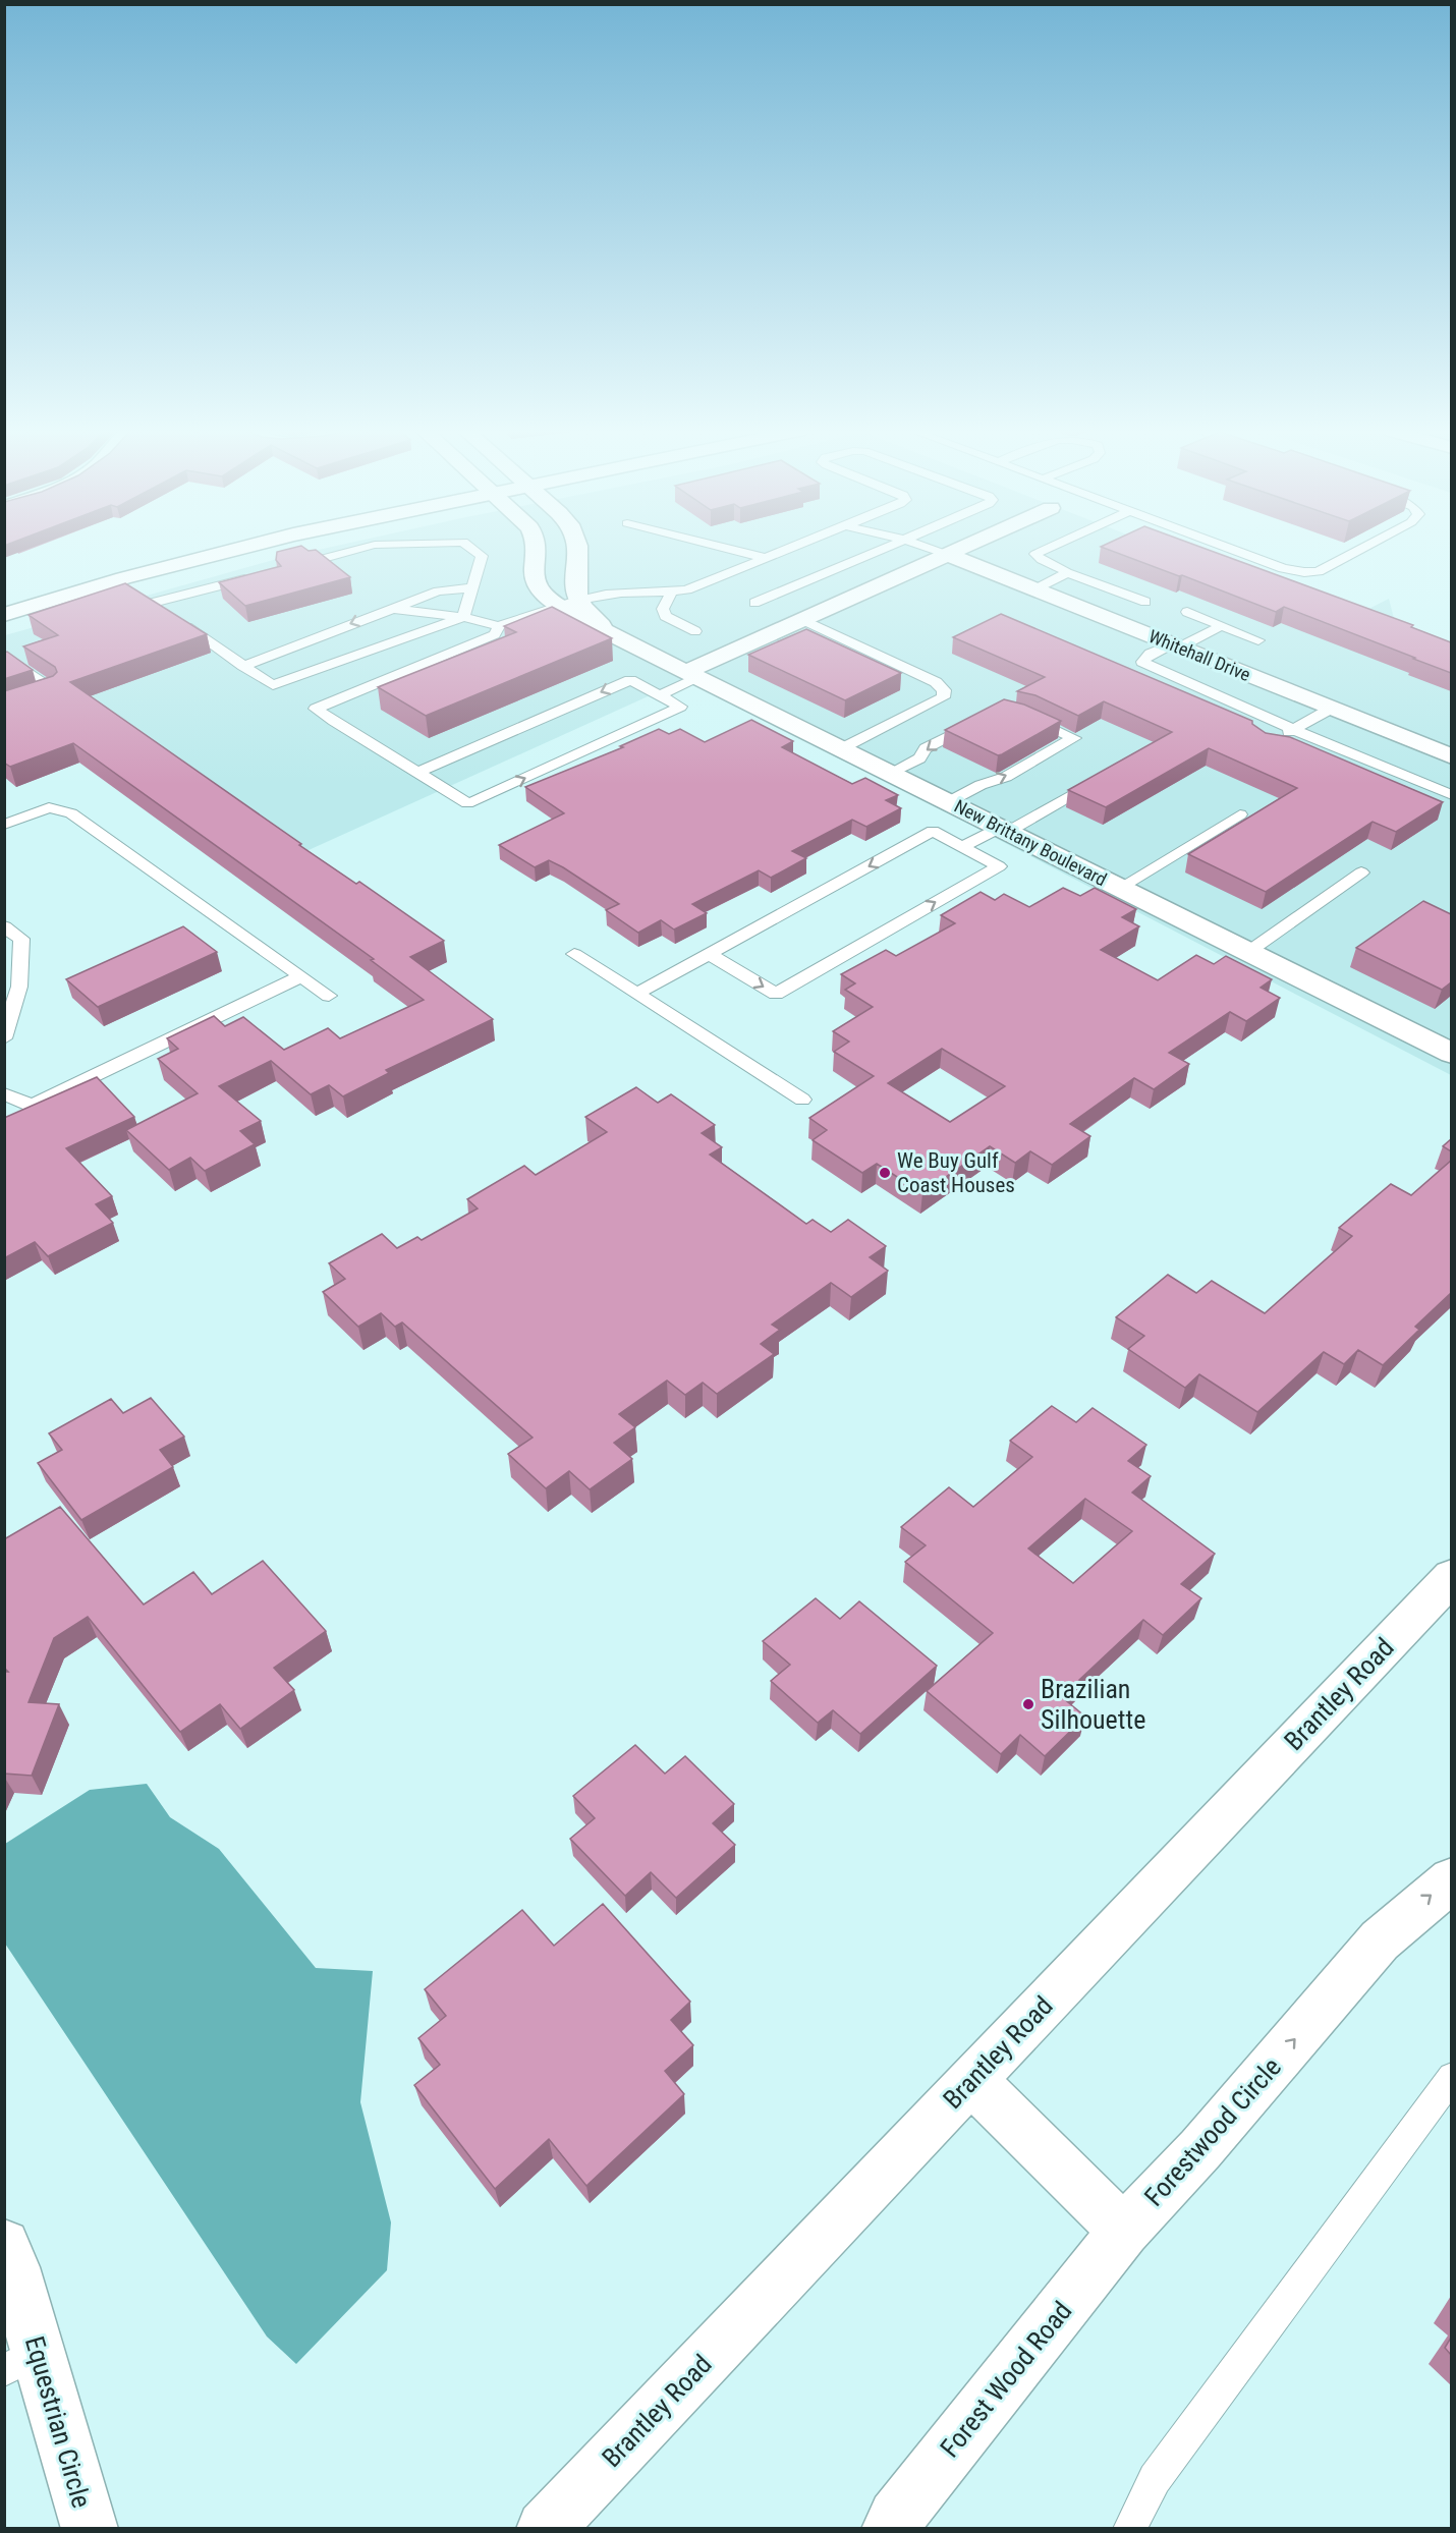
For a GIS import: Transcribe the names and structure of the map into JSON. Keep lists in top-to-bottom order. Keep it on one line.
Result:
{"streets":{"street":["Whitehall Drive","New Brittany Boulevard","Brantley Road","Forestwood Circle","Forest Wood Road","Equestrian Circle"]},"crossings":[["Forestwood Circle","Forest Wood Road"]],"one_way":["Forestwood Circle"],"places":["We Buy Gulf Coast Houses","Brazilian Silhouette"]}
